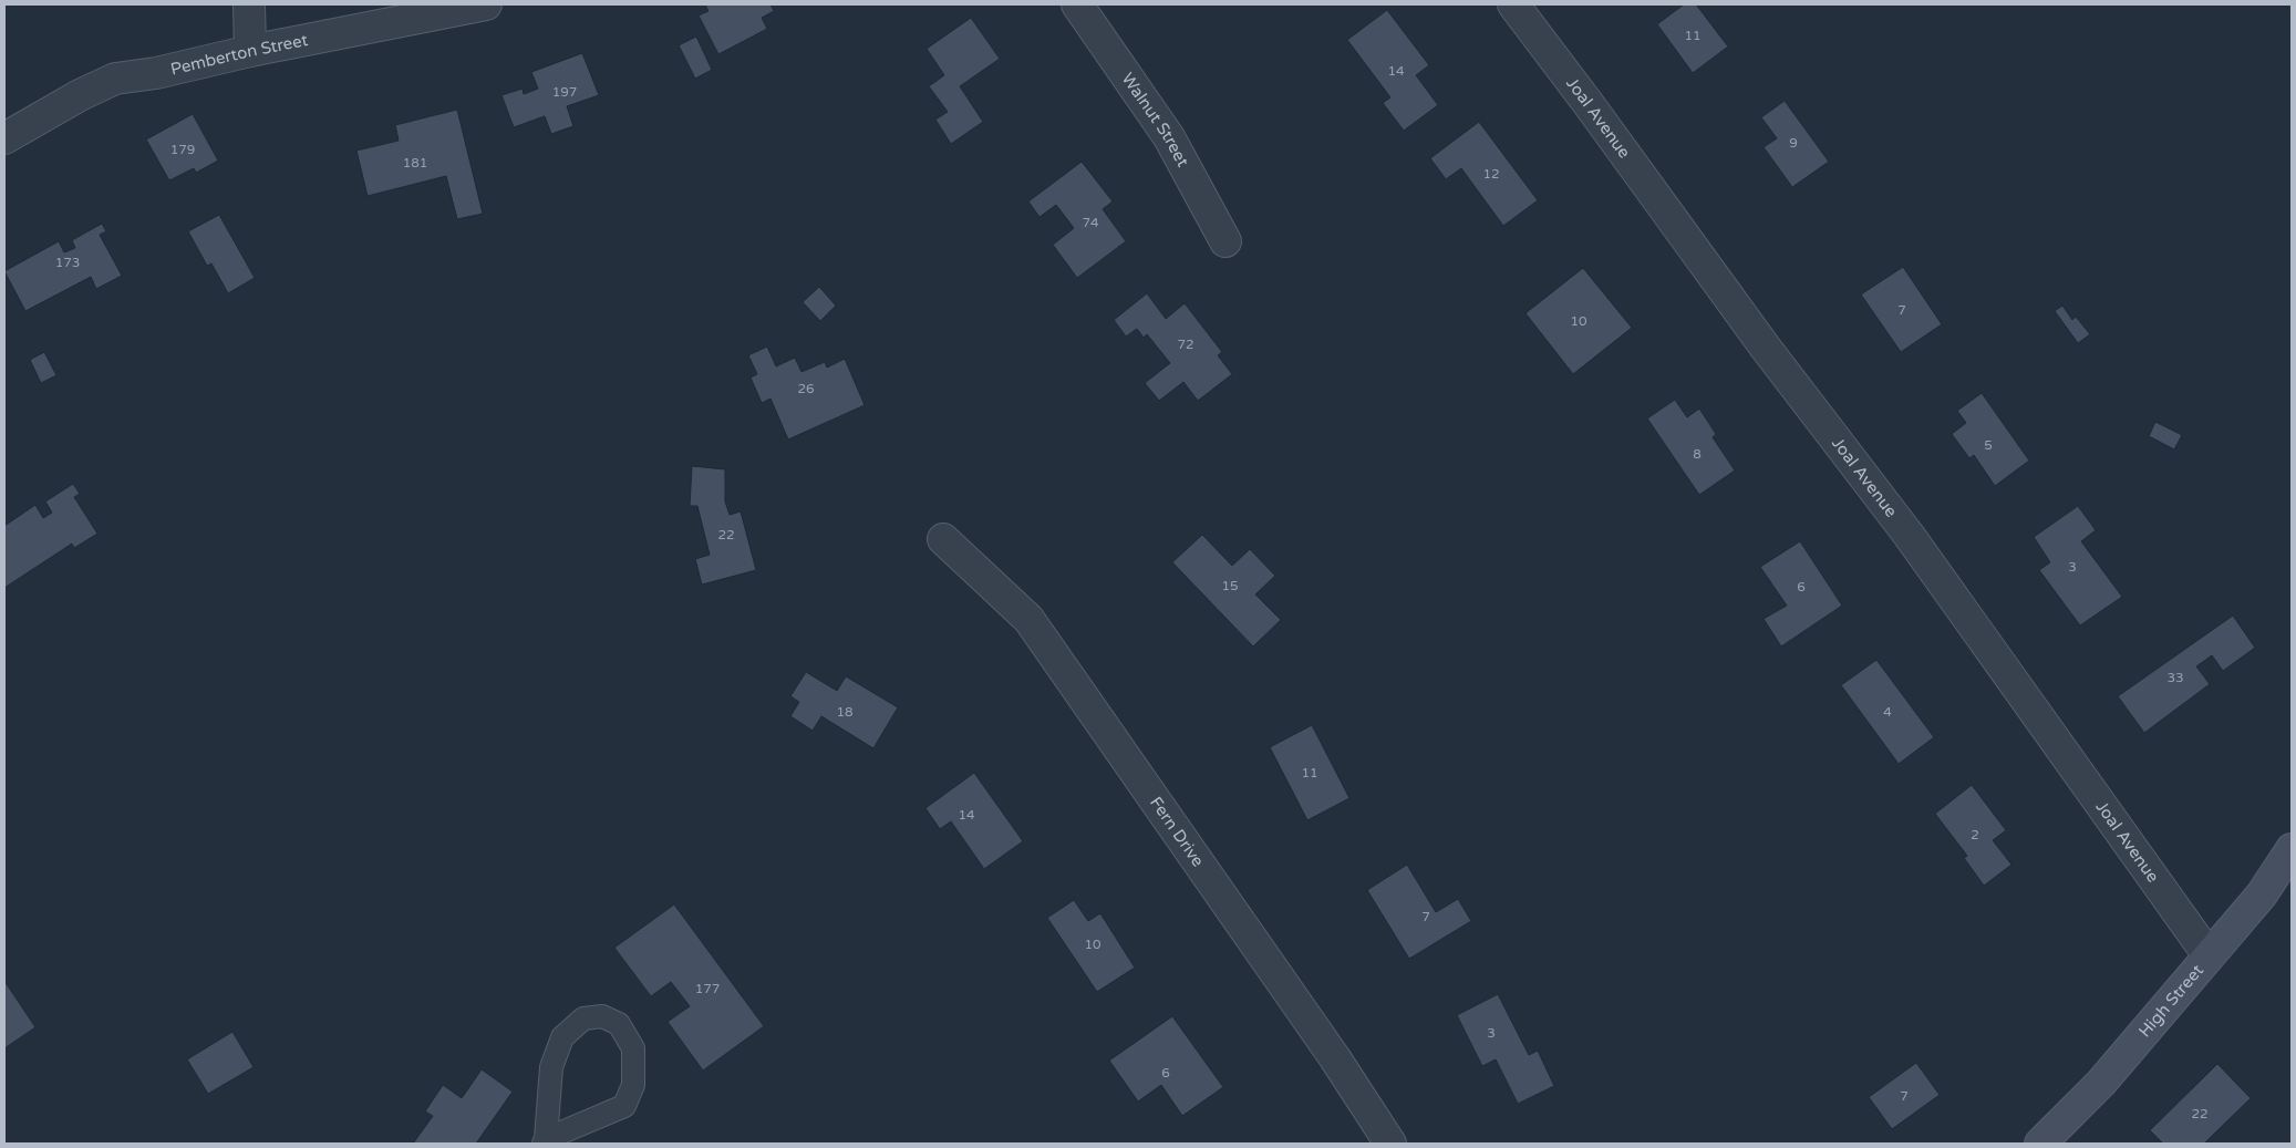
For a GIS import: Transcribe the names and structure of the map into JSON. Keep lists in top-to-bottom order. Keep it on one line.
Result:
{"streets":{"street":["Pemberton Street","Joal Avenue","Walnut Street","Fern Drive","High Street"]},"crossings":[["Joal Avenue","High Street"]],"house_numbers":["11","14","197","9","179","181","12","74","173","7","10","72","26","5","8","22","3","15","6","33","18","4","11","14","2","7","10","177","3","6","7","22"]}
